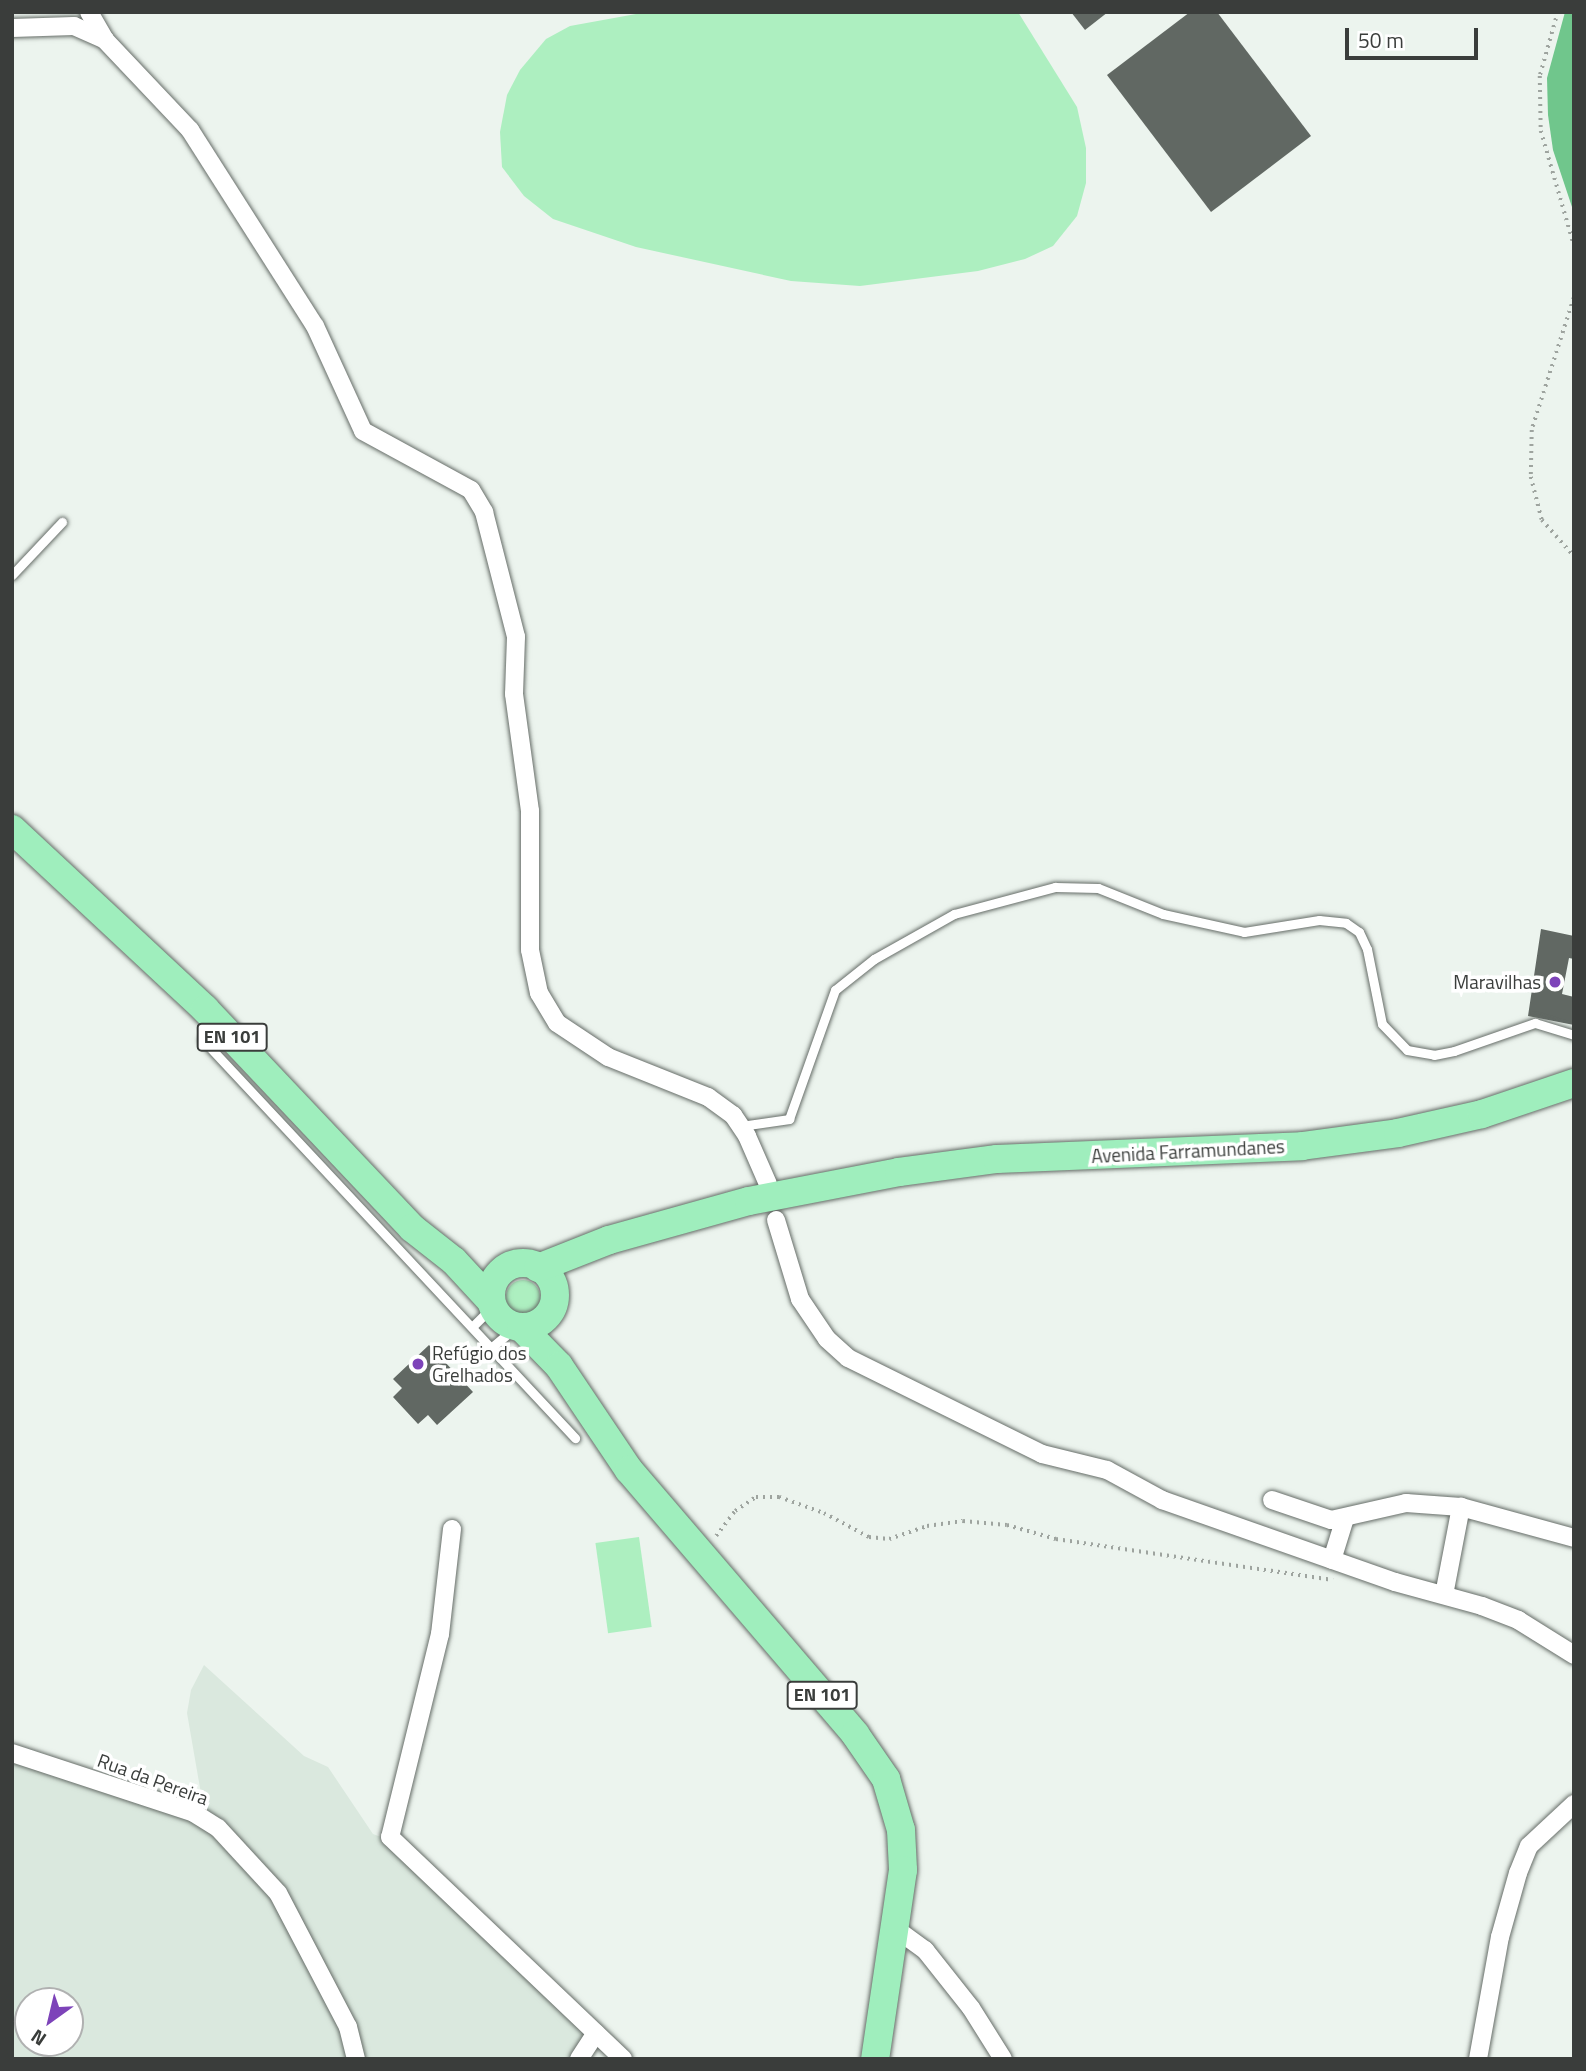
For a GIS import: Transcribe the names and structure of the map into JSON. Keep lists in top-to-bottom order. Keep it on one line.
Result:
{"streets":{"main road":["EN 101","Avenida Farramundanes"],"street":["Rua da Pereira"]},"places":["Maravilhas","Refúgio dos Grelhados"],"scale_bar":"50 m","north":"bottom left"}
